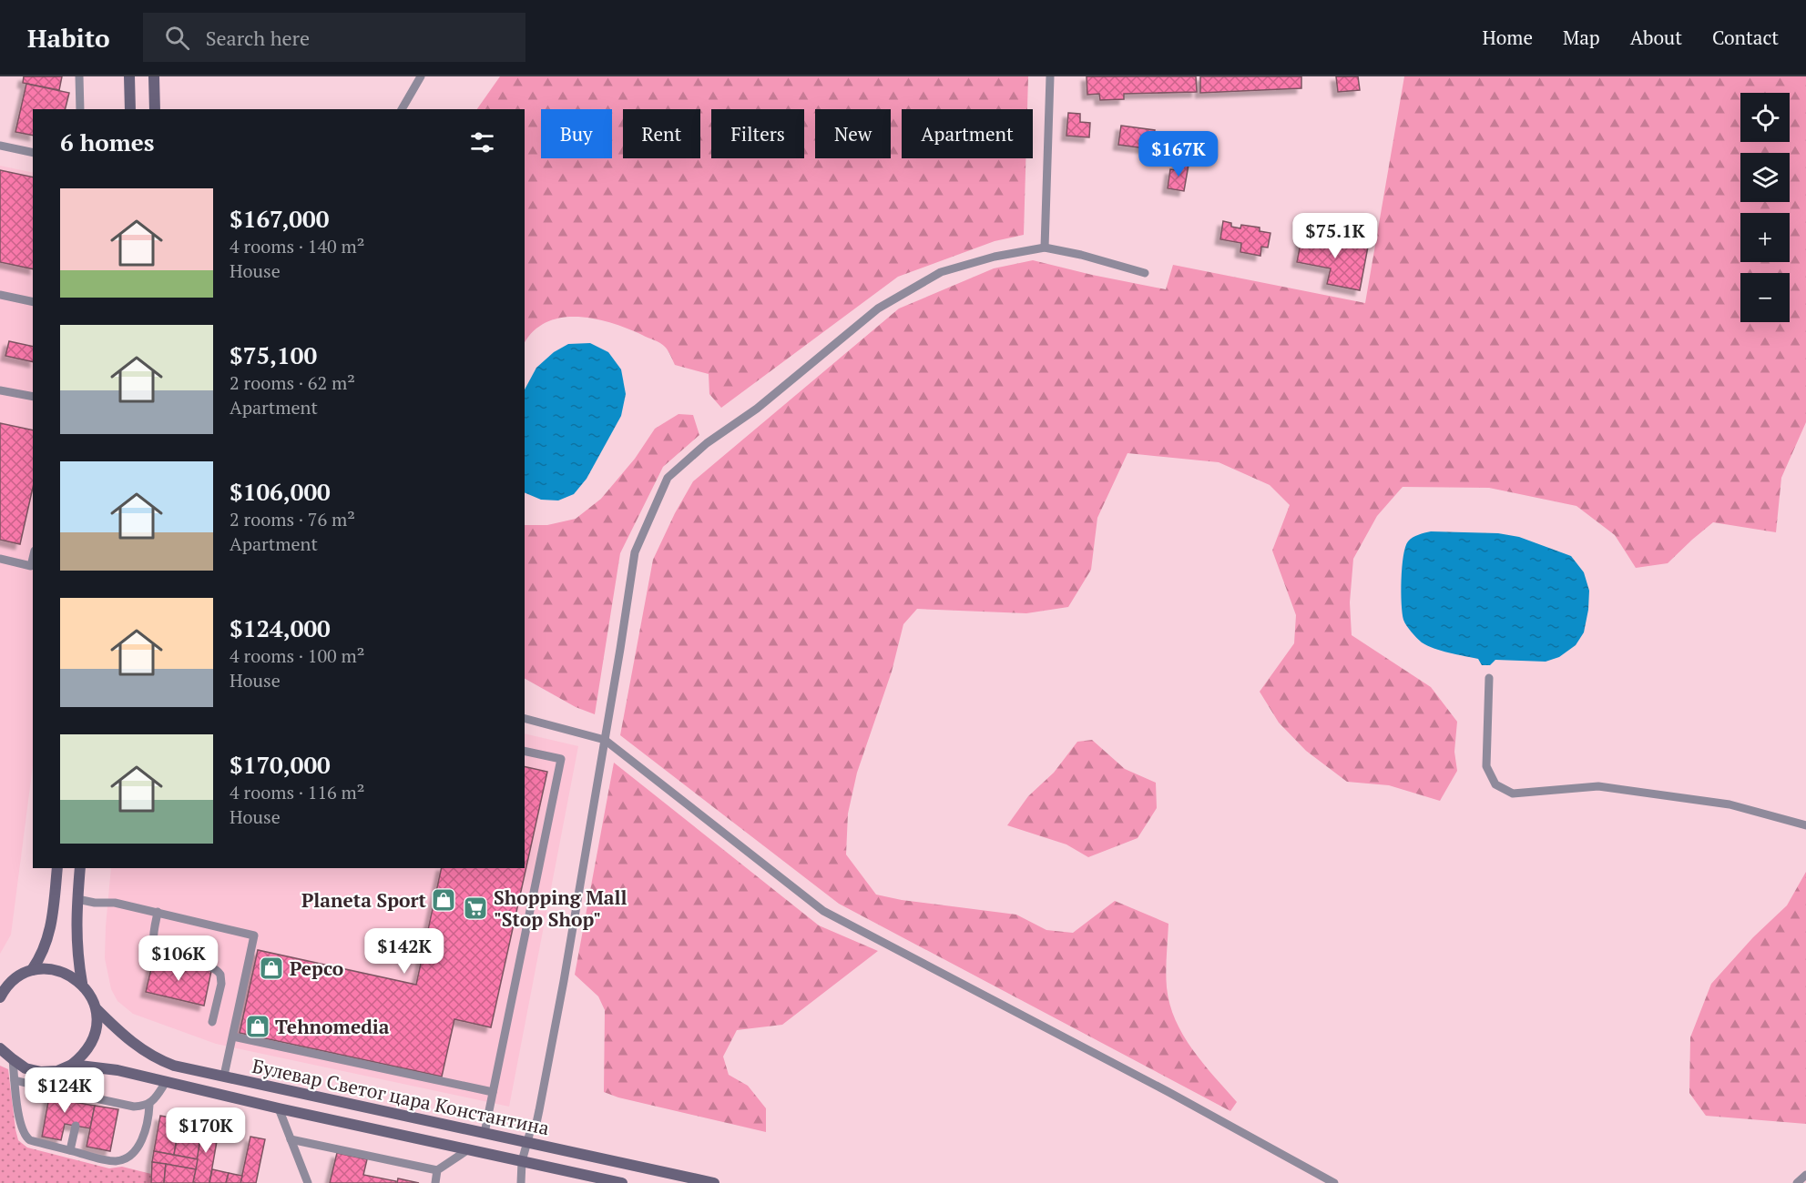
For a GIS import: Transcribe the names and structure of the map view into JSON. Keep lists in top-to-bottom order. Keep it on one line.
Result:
{"streets":{"main road":["Булевар Светог цара Константина"]},"places":{"shop":["Planeta Sport","Pepco","Tehnomedia"],"supermarket":["Shopping Mall \"Stop Shop\""]},"page":{"header":"Habito","search":"Search here","nav":["Home","Map","About","Contact"],"map_buttons":["+","−"],"chip":["Buy","Rent","Filters","New","Apartment"],"heading":"6 homes","price":["$167K","$75.1K","$142K","$106K","$124K","$170K"],"list":[{"name":"$167,000","note":"4 rooms · 140 m² · House"},{"name":"$75,100","note":"2 rooms · 62 m² · Apartment"},{"name":"$106,000","note":"2 rooms · 76 m² · Apartment"},{"name":"$124,000","note":"4 rooms · 100 m² · House"},{"name":"$170,000","note":"4 rooms · 116 m² · House"}]}}
